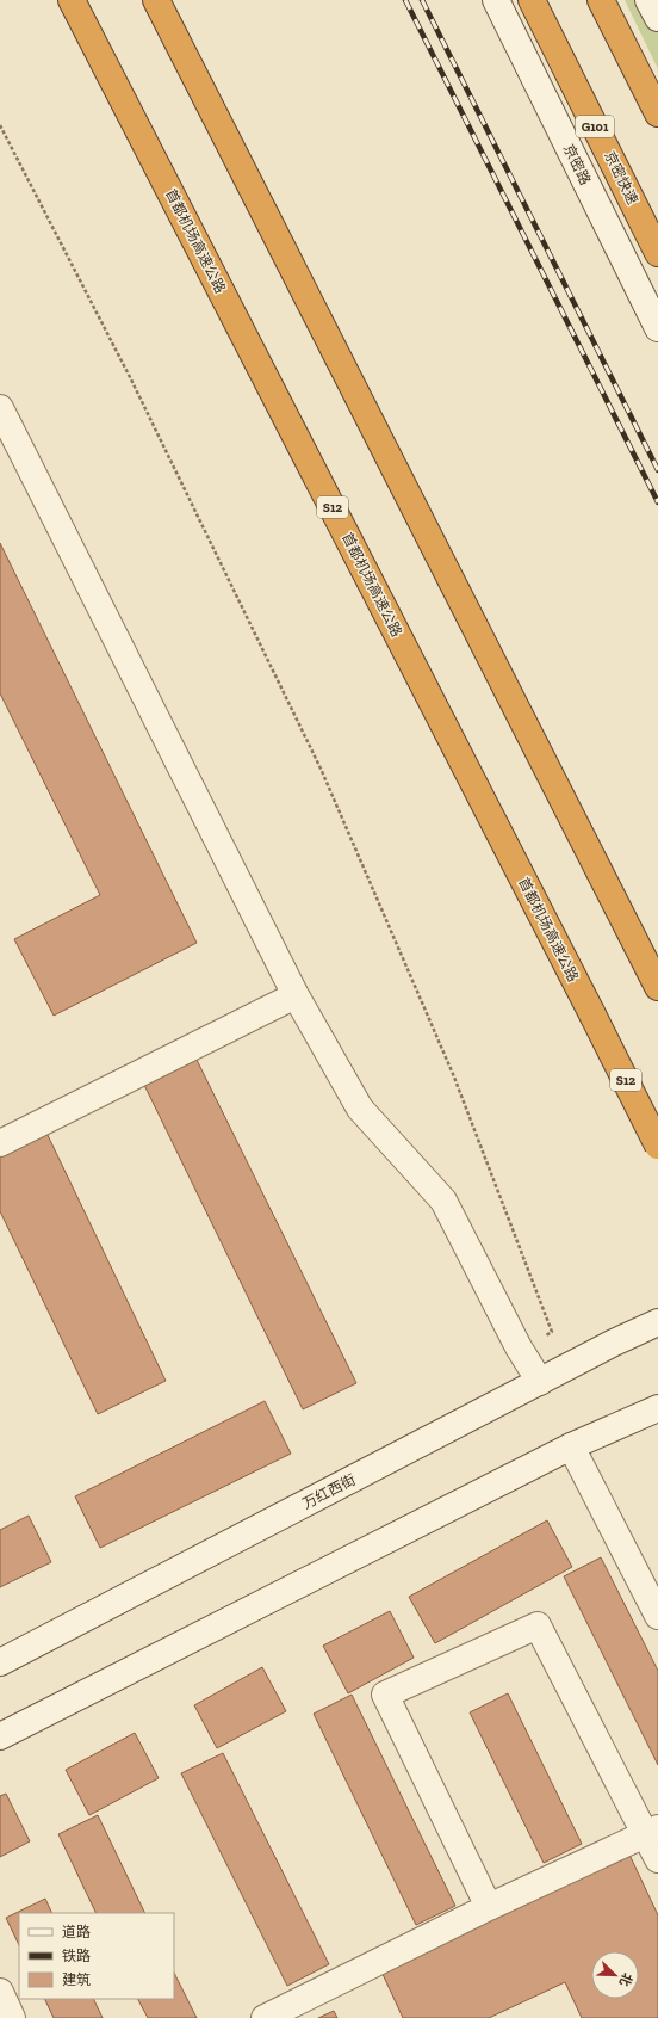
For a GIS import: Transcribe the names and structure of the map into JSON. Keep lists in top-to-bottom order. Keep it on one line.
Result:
{"streets":{"highway":["G101","京密快速","首都机场高速公路","S12"],"street":["京密路","万红西街"]},"legend":["道路","铁路","建筑"],"north":"bottom right"}
